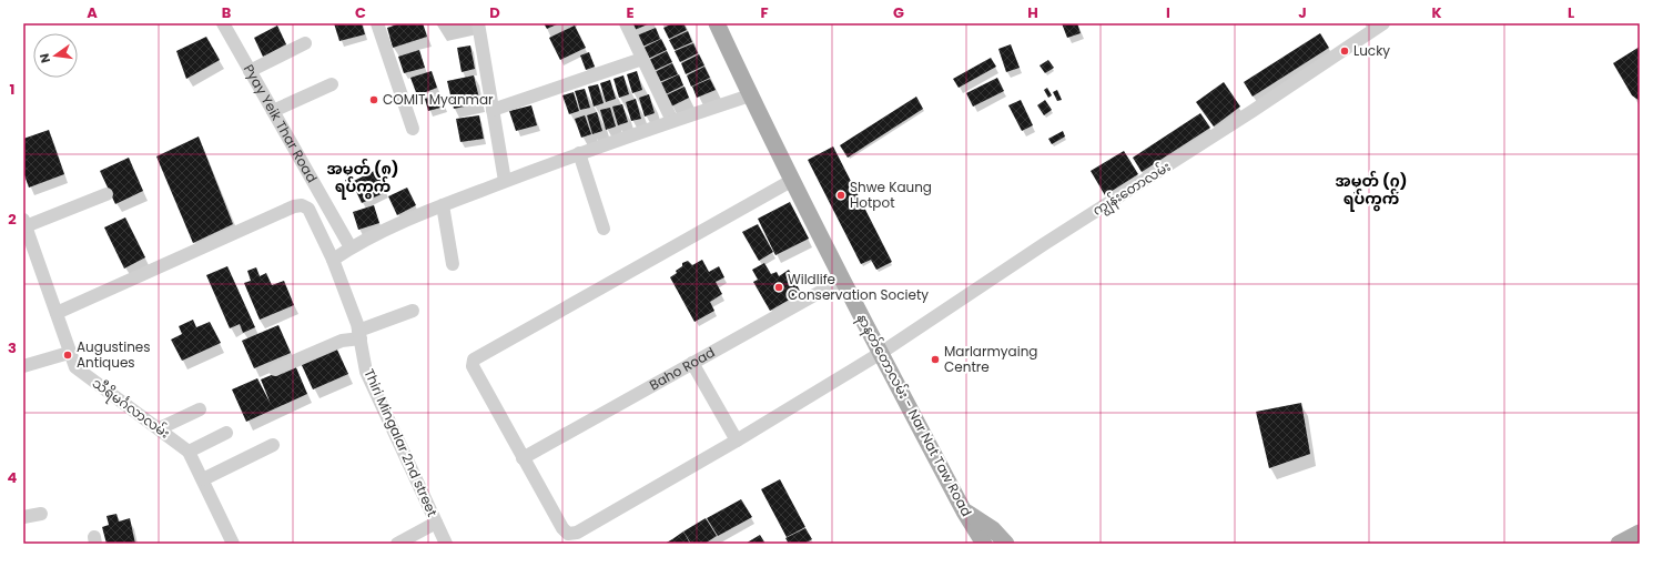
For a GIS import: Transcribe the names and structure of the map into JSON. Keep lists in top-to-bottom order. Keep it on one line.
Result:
{"streets":{"main road":["နာနတ်တောလမ်း - Nar Nat Taw Road"],"street":["Pyay Yeik Thar Road","ကျွန်းတောလမ်း","Baho Road","သီရိမင်္ဂလာလမ်း","Thiri Mingalar 2nd street"]},"crossings":[["ကျွန်းတောလမ်း","Baho Road"],["ကျွန်းတောလမ်း","နာနတ်တောလမ်း - Nar Nat Taw Road"],["Baho Road","နာနတ်တောလမ်း - Nar Nat Taw Road"],["သီရိမင်္ဂလာလမ်း","Thiri Mingalar 2nd street"]],"districts":["အမှတ် (၈) ရပ်ကွက်","အမှတ် (၇) ရပ်ကွက်"],"places":["Lucky","COMIT Myanmar","Shwe Kaung Hotpot","Wildlife Conservation Society","Augustines Antiques","Marlarmyaing Centre"],"north":"left","grid":{"columns":["A","B","C","D","E","F","G","H","I","J","K","L"],"rows":["1","2","3","4"]}}
